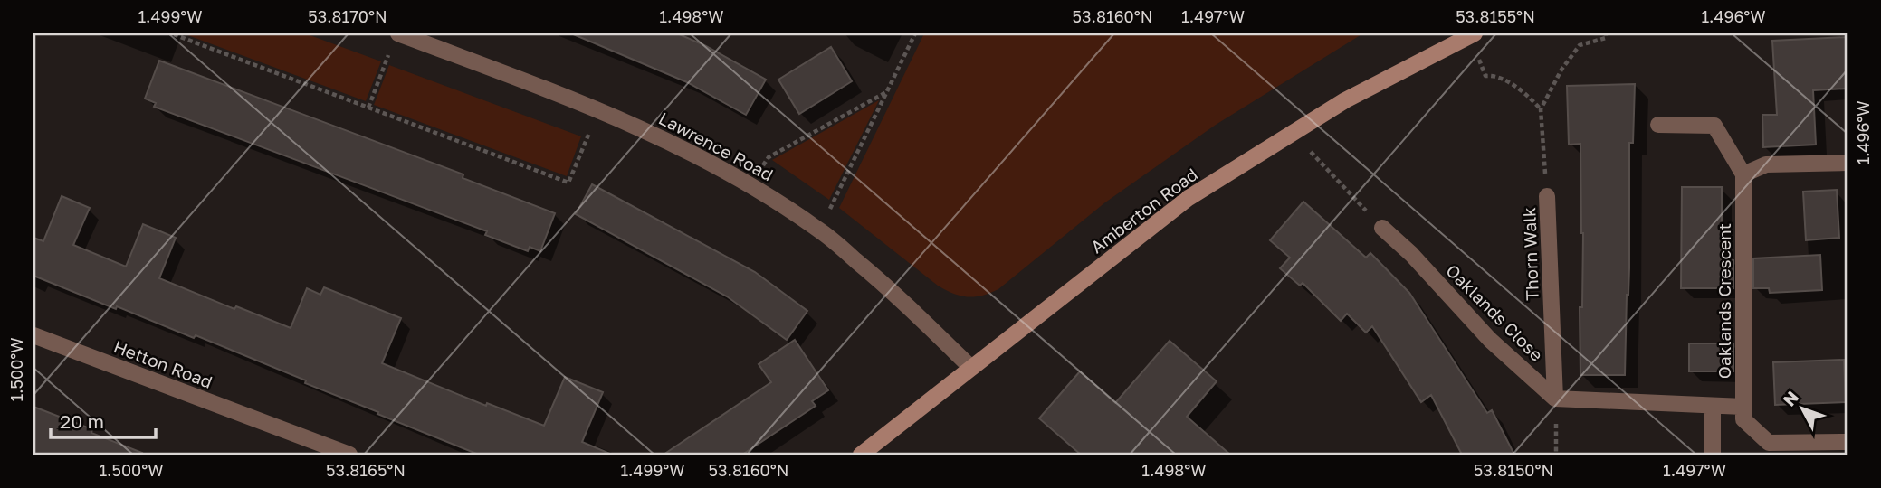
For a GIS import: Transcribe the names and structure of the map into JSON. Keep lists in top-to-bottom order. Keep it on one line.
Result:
{"streets":{"street":["Lawrence Road","Amberton Road","Thorn Walk","Oaklands Crescent","Oaklands Close","Hetton Road"]},"crossings":[["Lawrence Road","Amberton Road"],["Thorn Walk","Oaklands Close"]],"scale_bar":"20 m","north":"top left","coordinates":["1.499°W","53.8170°N","1.498°W","53.8160°N","1.497°W","53.8155°N","1.496°W","1.500°W","53.8165°N","53.8150°N"]}
